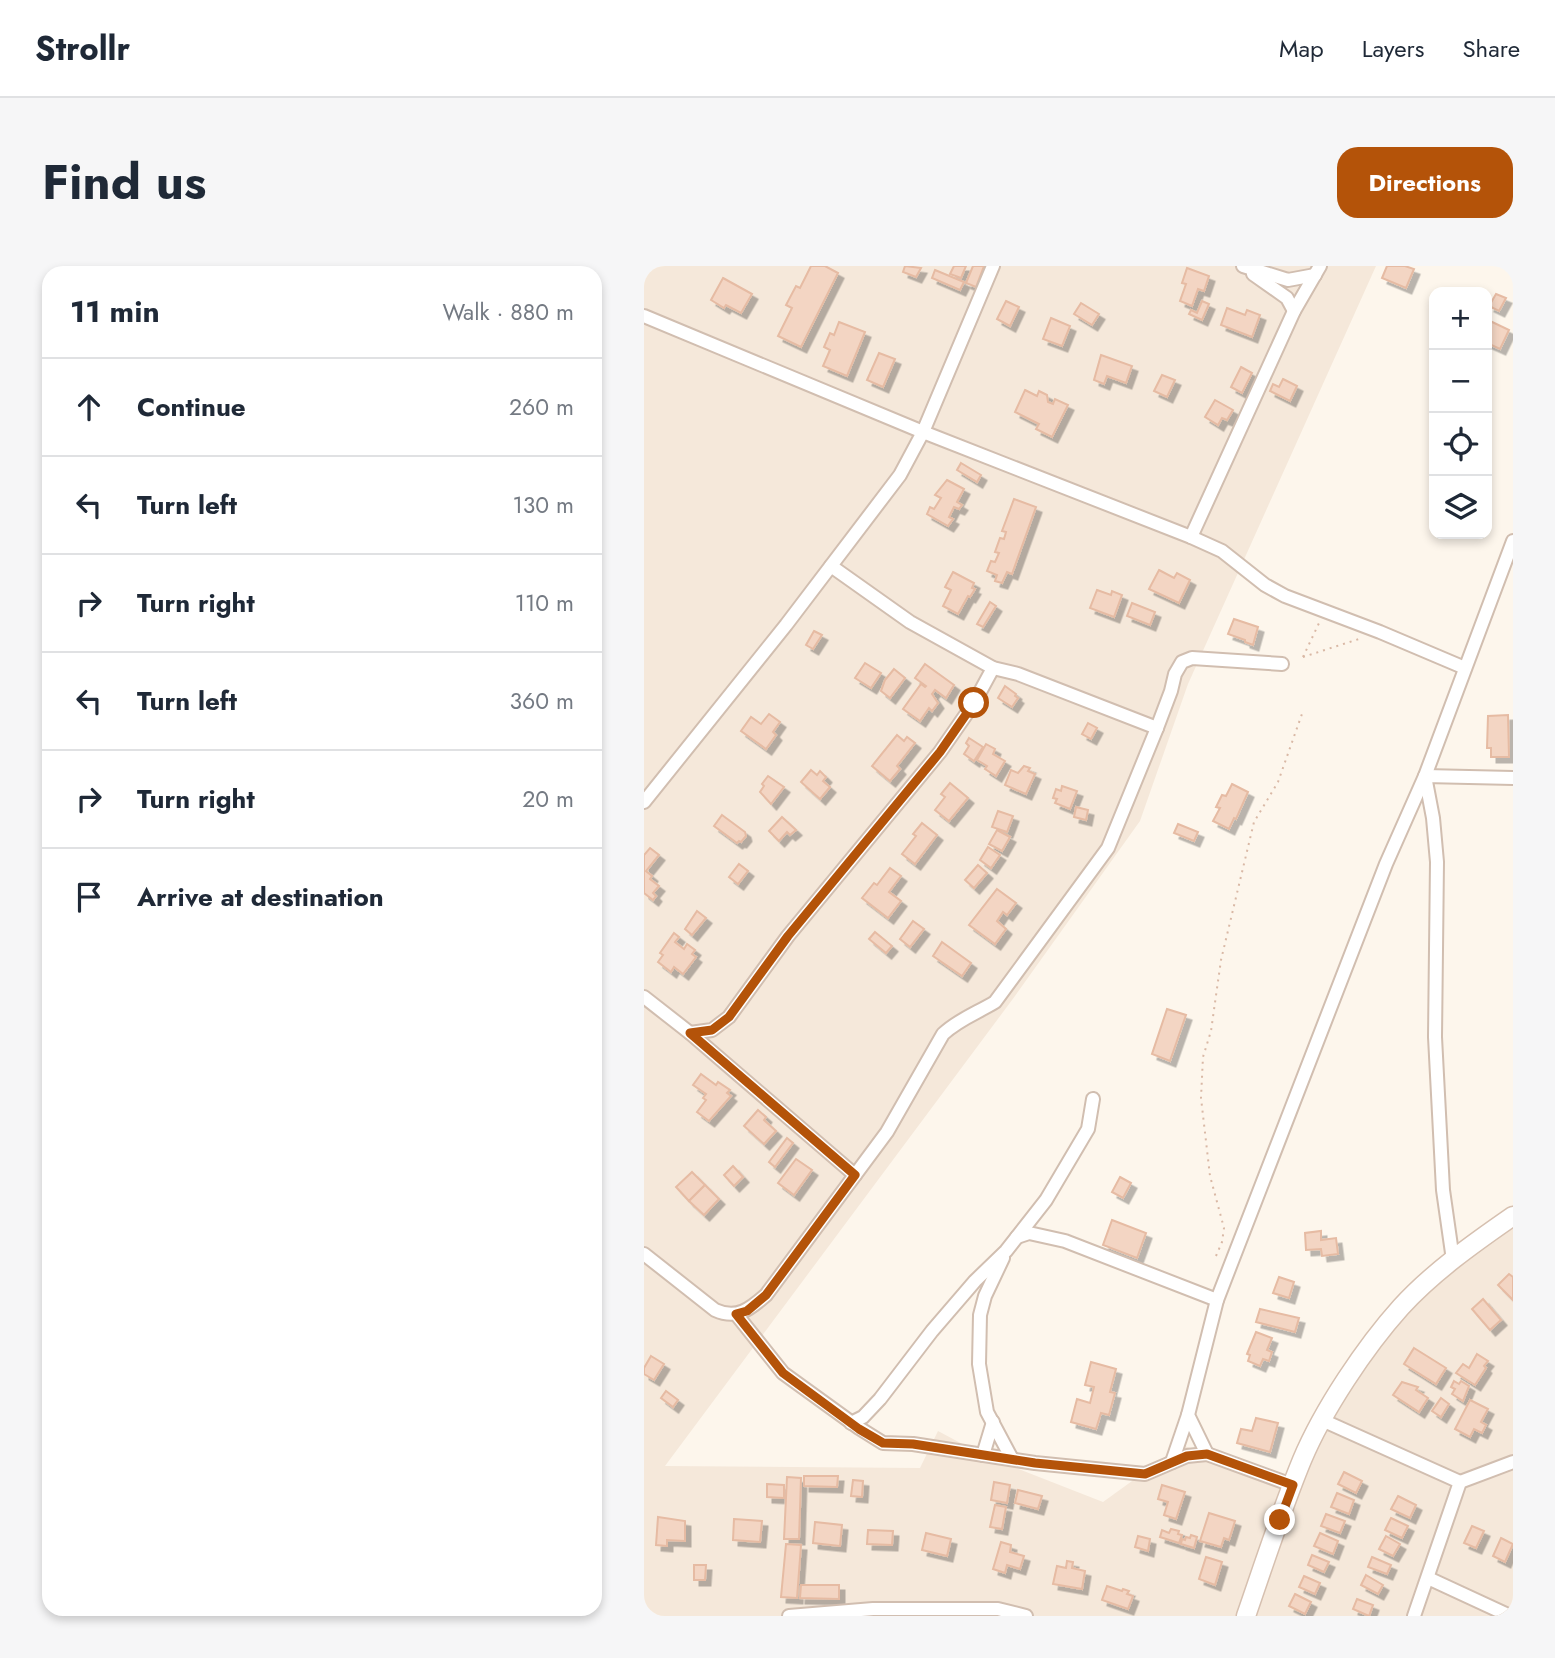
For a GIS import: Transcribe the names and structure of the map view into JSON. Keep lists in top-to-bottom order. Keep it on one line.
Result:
{"page":{"header":"Strollr","nav":["Map","Layers","Share"],"title":"Find us","buttons":"Directions","heading":["11 min","Walk · 880 m"],"map_buttons":["+","−"],"list":[["Continue","260 m"],["Turn left","130 m"],["Turn right","110 m"],["Turn left","360 m"],["Turn right","20 m"],"Arrive at destination"]}}
